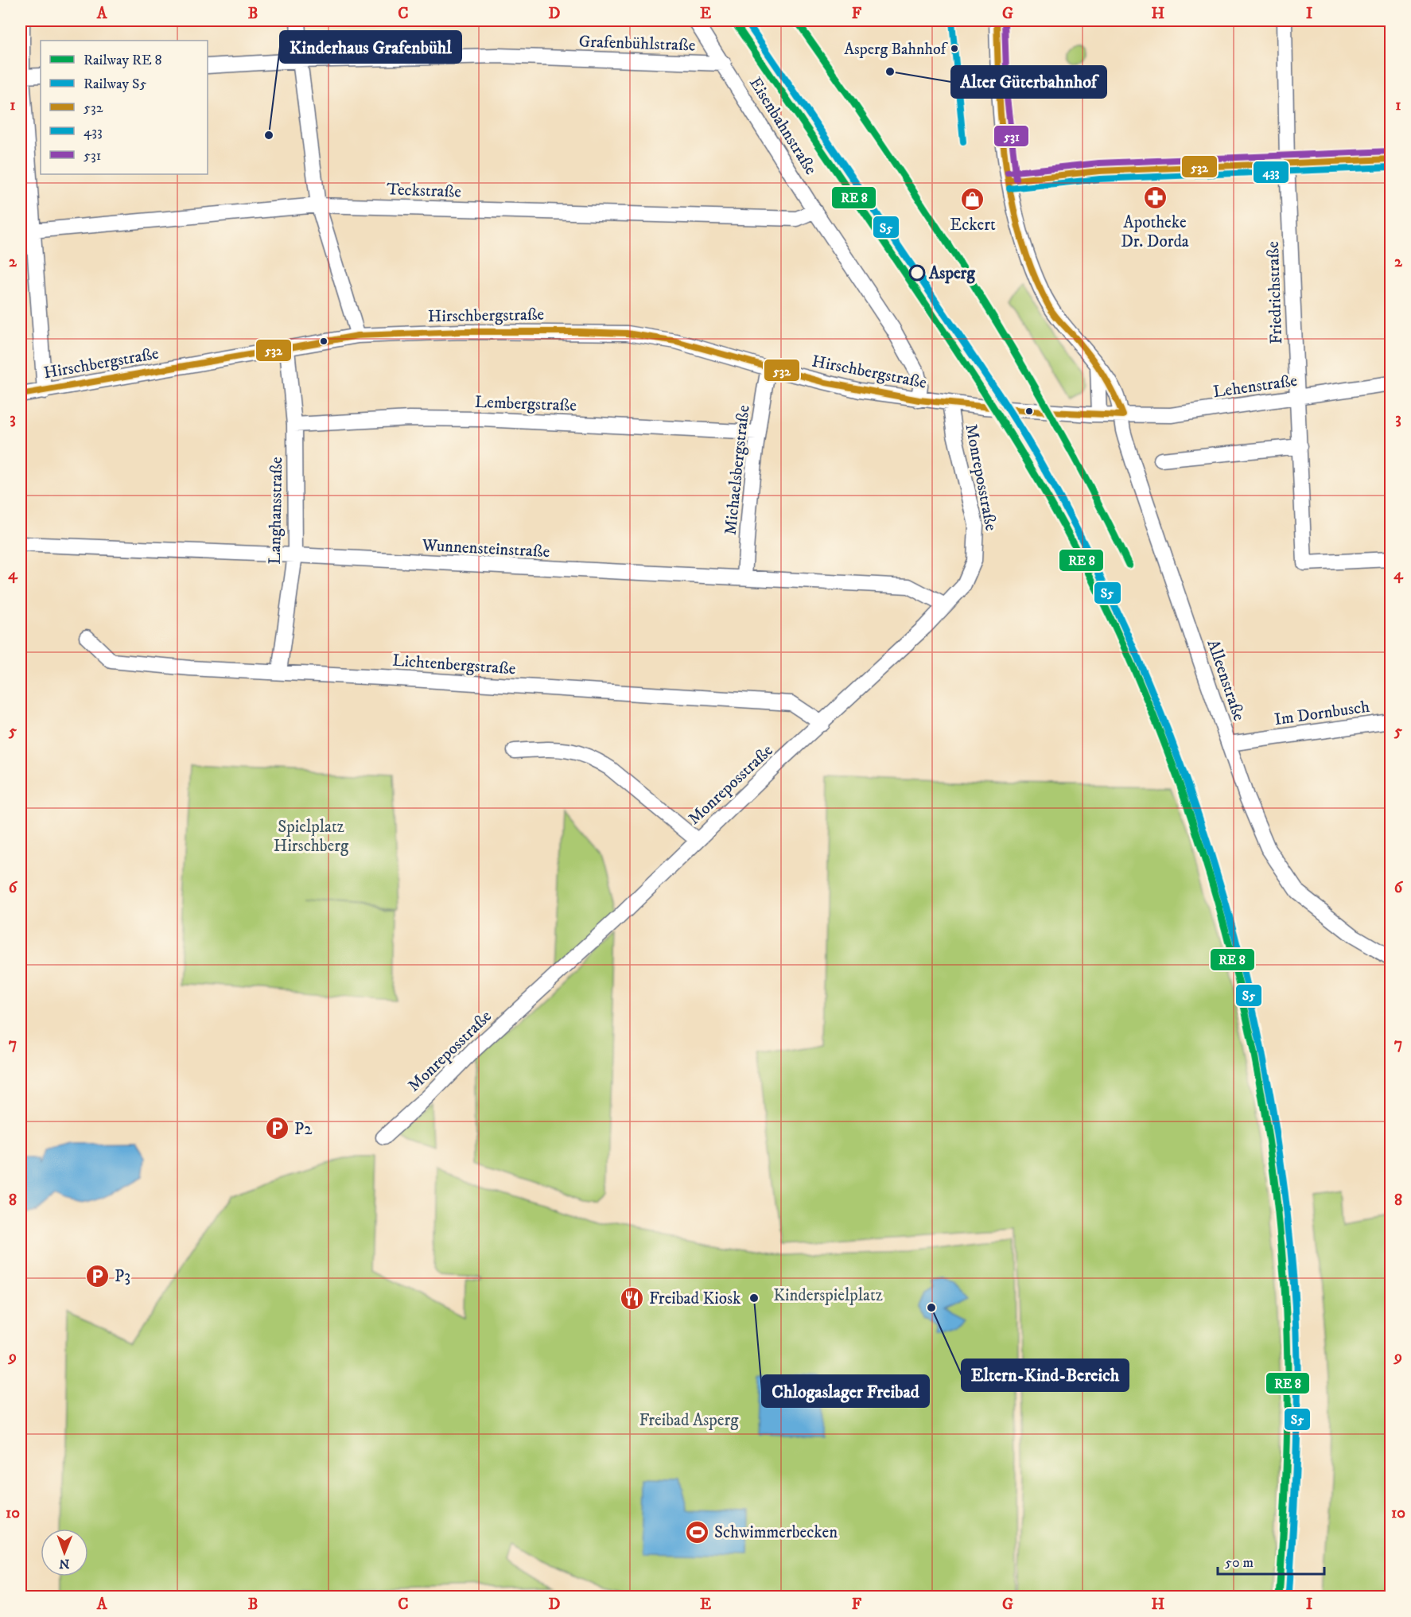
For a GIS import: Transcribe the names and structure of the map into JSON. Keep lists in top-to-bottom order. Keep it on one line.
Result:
{"streets":{"street":["Grafenbühlstraße","Eisenbahnstraße","Teckstraße","Friedrichstraße","Hirschbergstraße","Lehenstraße","Lembergstraße","Michaelsbergstraße","Monreposstraße","Langhansstraße","Wunnensteinstraße","Lichtenbergstraße","Alleenstraße","Im Dornbusch"]},"crossings":[["Grafenbühlstraße","Eisenbahnstraße"],["Eisenbahnstraße","Teckstraße"],["Eisenbahnstraße","Hirschbergstraße"],["Friedrichstraße","Lehenstraße"],["Hirschbergstraße","Lehenstraße"],["Hirschbergstraße","Michaelsbergstraße"],["Hirschbergstraße","Monreposstraße"],["Hirschbergstraße","Langhansstraße"],["Lehenstraße","Alleenstraße"],["Lembergstraße","Michaelsbergstraße"],["Lembergstraße","Langhansstraße"],["Michaelsbergstraße","Wunnensteinstraße"],["Monreposstraße","Wunnensteinstraße"],["Monreposstraße","Lichtenbergstraße"],["Langhansstraße","Wunnensteinstraße"],["Langhansstraße","Lichtenbergstraße"],["Alleenstraße","Im Dornbusch"]],"parks":["Spielplatz Hirschberg","Kinderspielplatz","Freibad Asperg"],"places":{"other":["Asperg Bahnhof","Alter Güterbahnhof","Kinderhaus Grafenbühl","Asperg","Chlogaslager Freibad","Eltern-Kind-Bereich"],"pharmacy":["Apotheke Dr. Dorda"],"shop":["Eckert"],"parking":["P2","P3"],"restaurant":["Freibad Kiosk"],"sports":["Schwimmerbecken"]},"lines":["rail line S5","transit line 532","transit line 531","transit line 433"],"legend":["Railway RE 8","Railway S5","532","433","531"],"scale_bar":"50 m","north":"bottom","grid":{"columns":["A","B","C","D","E","F","G","H","I"],"rows":["1","2","3","4","5","6","7","8","9","10"]}}
